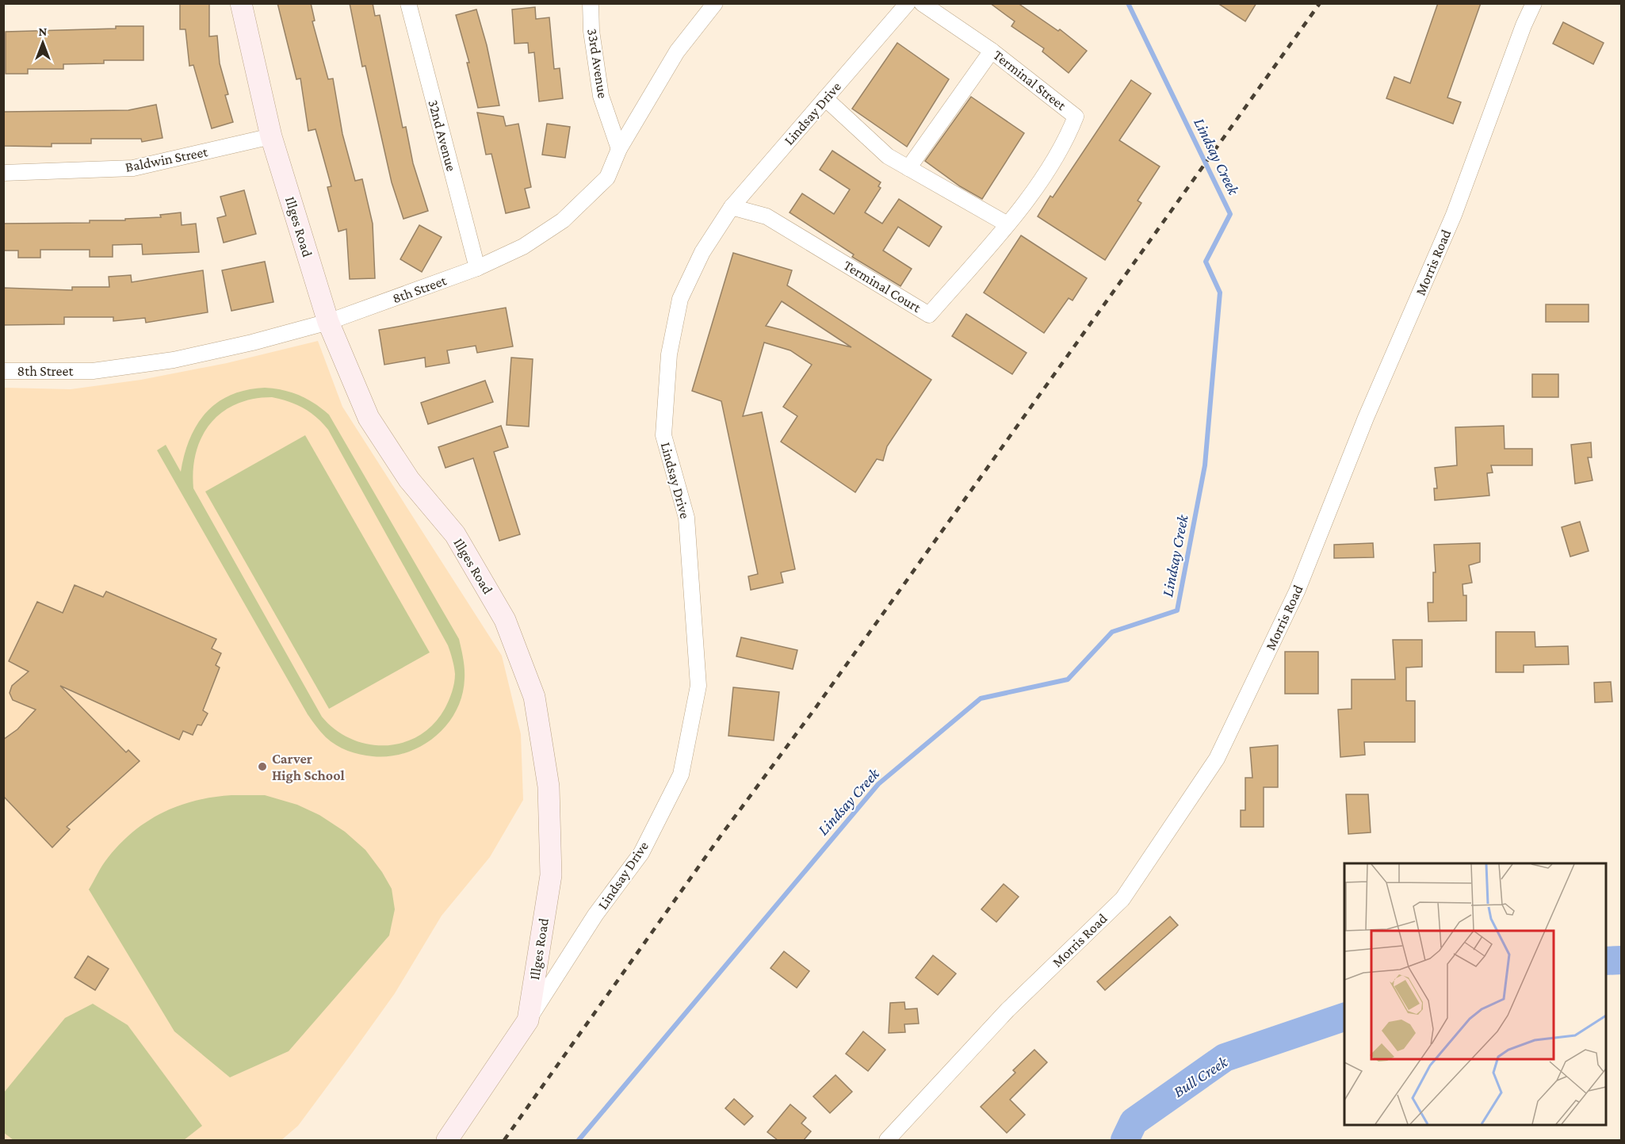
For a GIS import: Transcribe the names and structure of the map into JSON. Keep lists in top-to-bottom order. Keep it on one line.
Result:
{"streets":{"street":["33rd Avenue","Terminal Street","Lindsay Drive","32nd Avenue","Baldwin Street","Illges Road","Morris Road","Terminal Court","8th Street"]},"crossings":[["33rd Avenue","8th Street"],["Terminal Street","Terminal Court"],["Lindsay Drive","Illges Road"],["Lindsay Drive","Terminal Court"],["32nd Avenue","8th Street"],["Baldwin Street","Illges Road"],["Illges Road","8th Street"]],"water":["Lindsay Creek","Bull Creek"],"places":["Carver High School"],"north":"top"}
